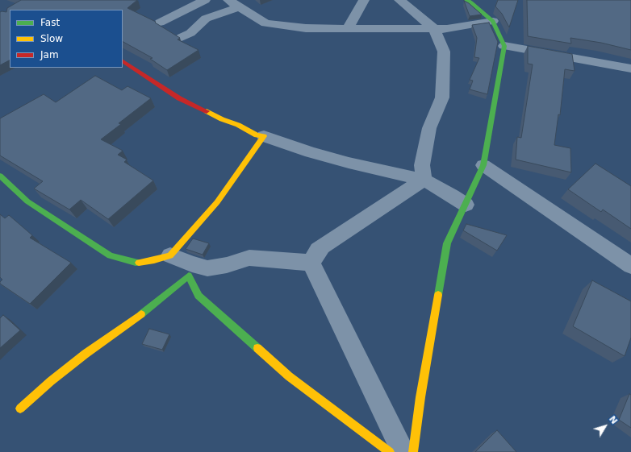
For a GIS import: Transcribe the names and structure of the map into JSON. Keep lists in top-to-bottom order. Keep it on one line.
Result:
{"legend":["Fast","Slow","Jam"],"north":"top right"}
